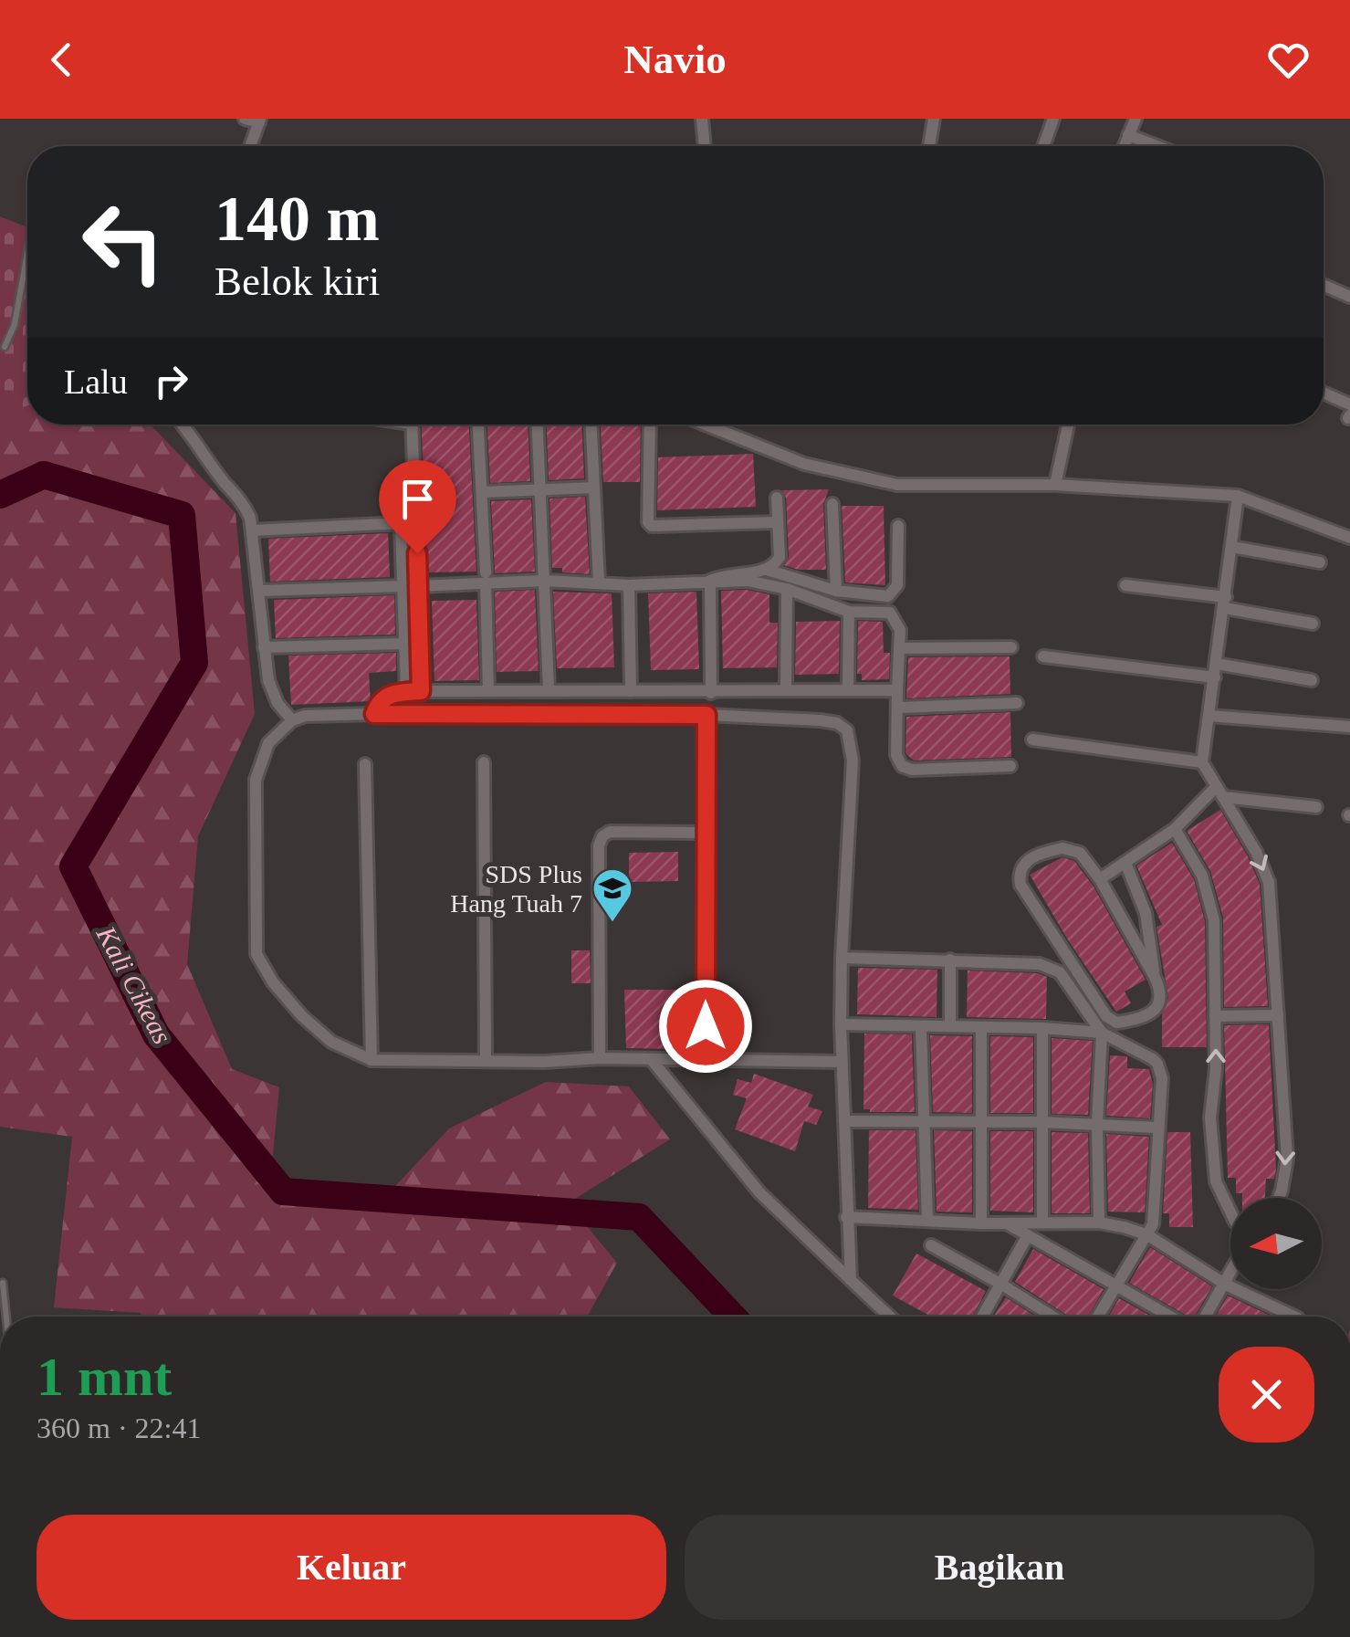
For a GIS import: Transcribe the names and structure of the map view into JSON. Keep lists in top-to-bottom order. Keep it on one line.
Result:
{"water":["Kali Cikeas"],"places":{"school or university":["SDS Plus Hang Tuah 7"]},"north":"left","page":{"header":"Navio","turn":["140 m","Belok kiri"],"then":"Lalu","heading":["1 mnt","360 m · 22:41"],"buttons":["Keluar","Bagikan"]}}
